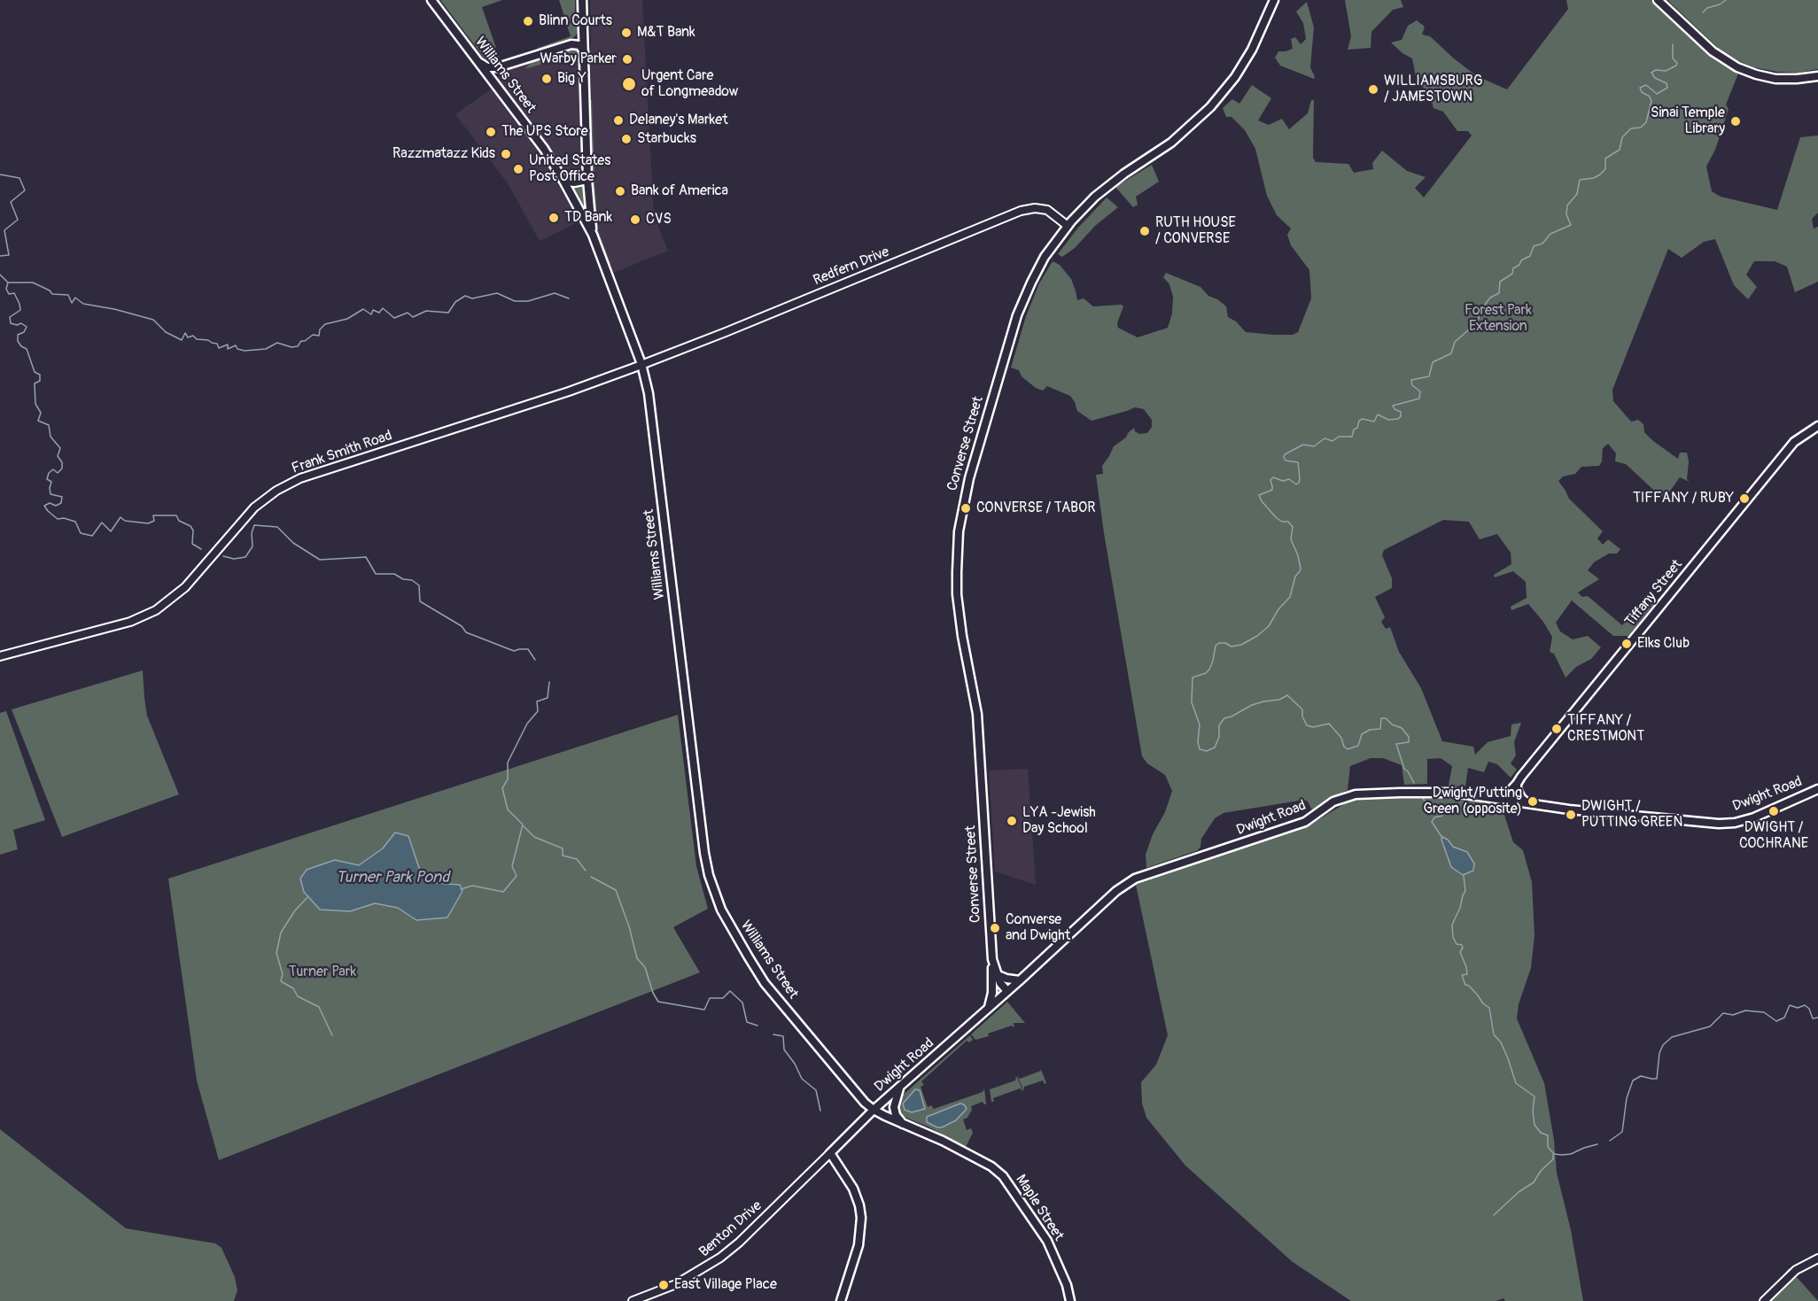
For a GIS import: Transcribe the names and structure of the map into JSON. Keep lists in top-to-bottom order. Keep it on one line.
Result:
{"streets":{"main road":["Williams Street","Converse Street","Tiffany Street","Dwight Road","Maple Street"],"street":["Redfern Drive","Frank Smith Road","Benton Drive"]},"crossings":[["Williams Street","Redfern Drive"],["Williams Street","Frank Smith Road"],["Williams Street","Dwight Road"],["Williams Street","Maple Street"],["Redfern Drive","Converse Street"],["Redfern Drive","Frank Smith Road"],["Converse Street","Dwight Road"],["Tiffany Street","Dwight Road"],["Dwight Road","Maple Street"],["Dwight Road","Benton Drive"]],"water":["Turner Park Pond"],"parks":["Forest Park Extension","Turner Park"],"places":["Blinn Courts","M&T Bank","Warby Parker","Big Y","Urgent Care of Longmeadow","WILLIAMSBURG / JAMESTOWN","Delaney's Market","Sinai Temple Library","The UPS Store","Starbucks","Razzmatazz Kids","United States Post Office","Bank of America","TD Bank","CVS","RUTH HOUSE / CONVERSE","TIFFANY / RUBY","CONVERSE / TABOR","Elks Club","TIFFANY / CRESTMONT","Dwight/Putting Green (opposite)","DWIGHT / COCHRANE","DWIGHT / PUTTING GREEN","LYA -Jewish Day School","Converse and Dwight","East Village Place"]}
